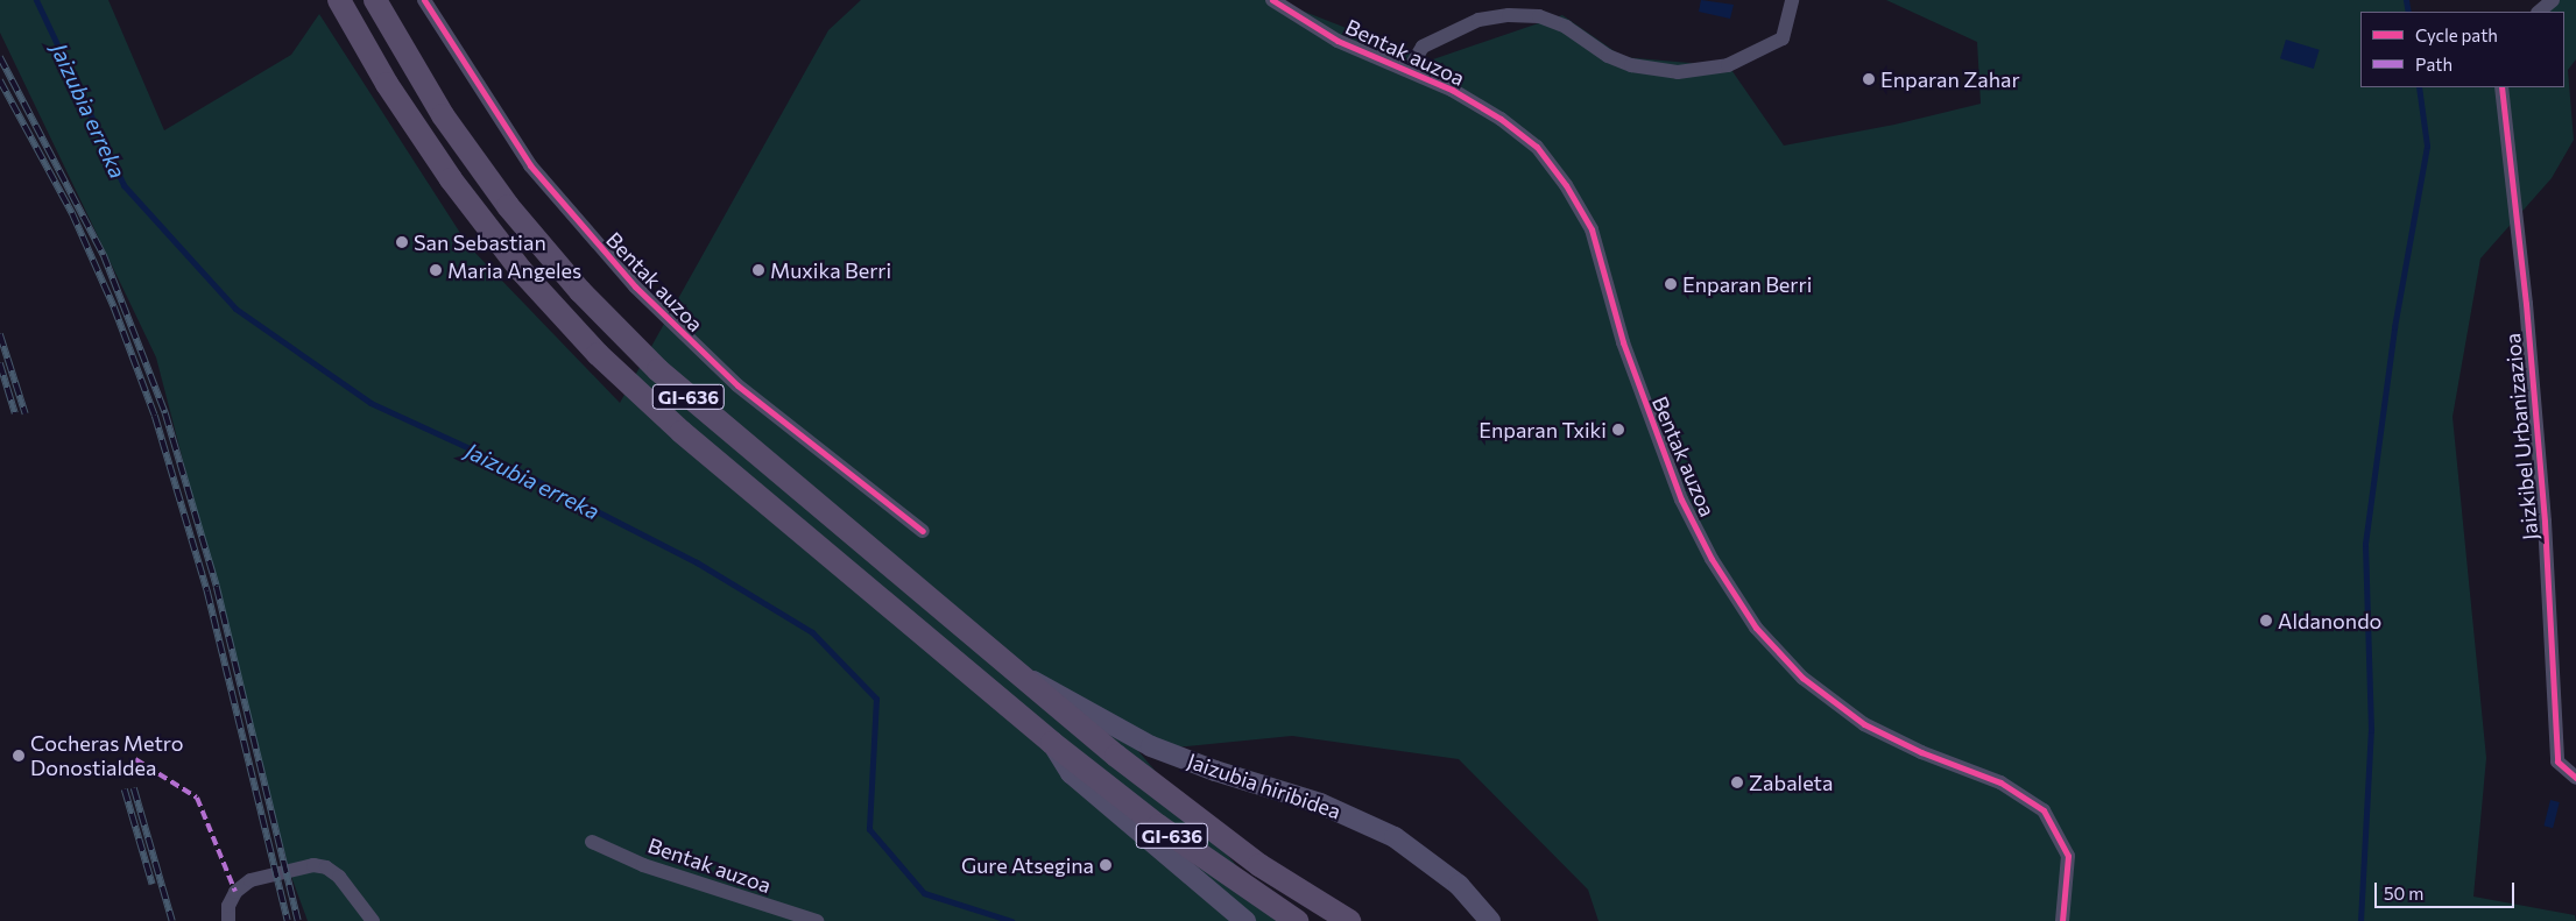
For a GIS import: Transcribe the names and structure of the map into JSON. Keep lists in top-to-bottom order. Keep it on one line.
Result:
{"streets":{"main road":["GI-636","Jaizubia hiribidea"],"street":["Bentak auzoa","Jaizkibel Urbanizazioa"]},"crossings":[["GI-636","Jaizubia hiribidea"]],"water":["Jaizubia erreka"],"places":["Enparan Zahar","San Sebastian","Maria Angeles","Muxika Berri","Enparan Berri","Enparan Txiki","Aldanondo","Cocheras Metro Donostialdea","Zabaleta","Gure Atsegina"],"legend":["Cycle path","Path"],"scale_bar":"50 m"}
